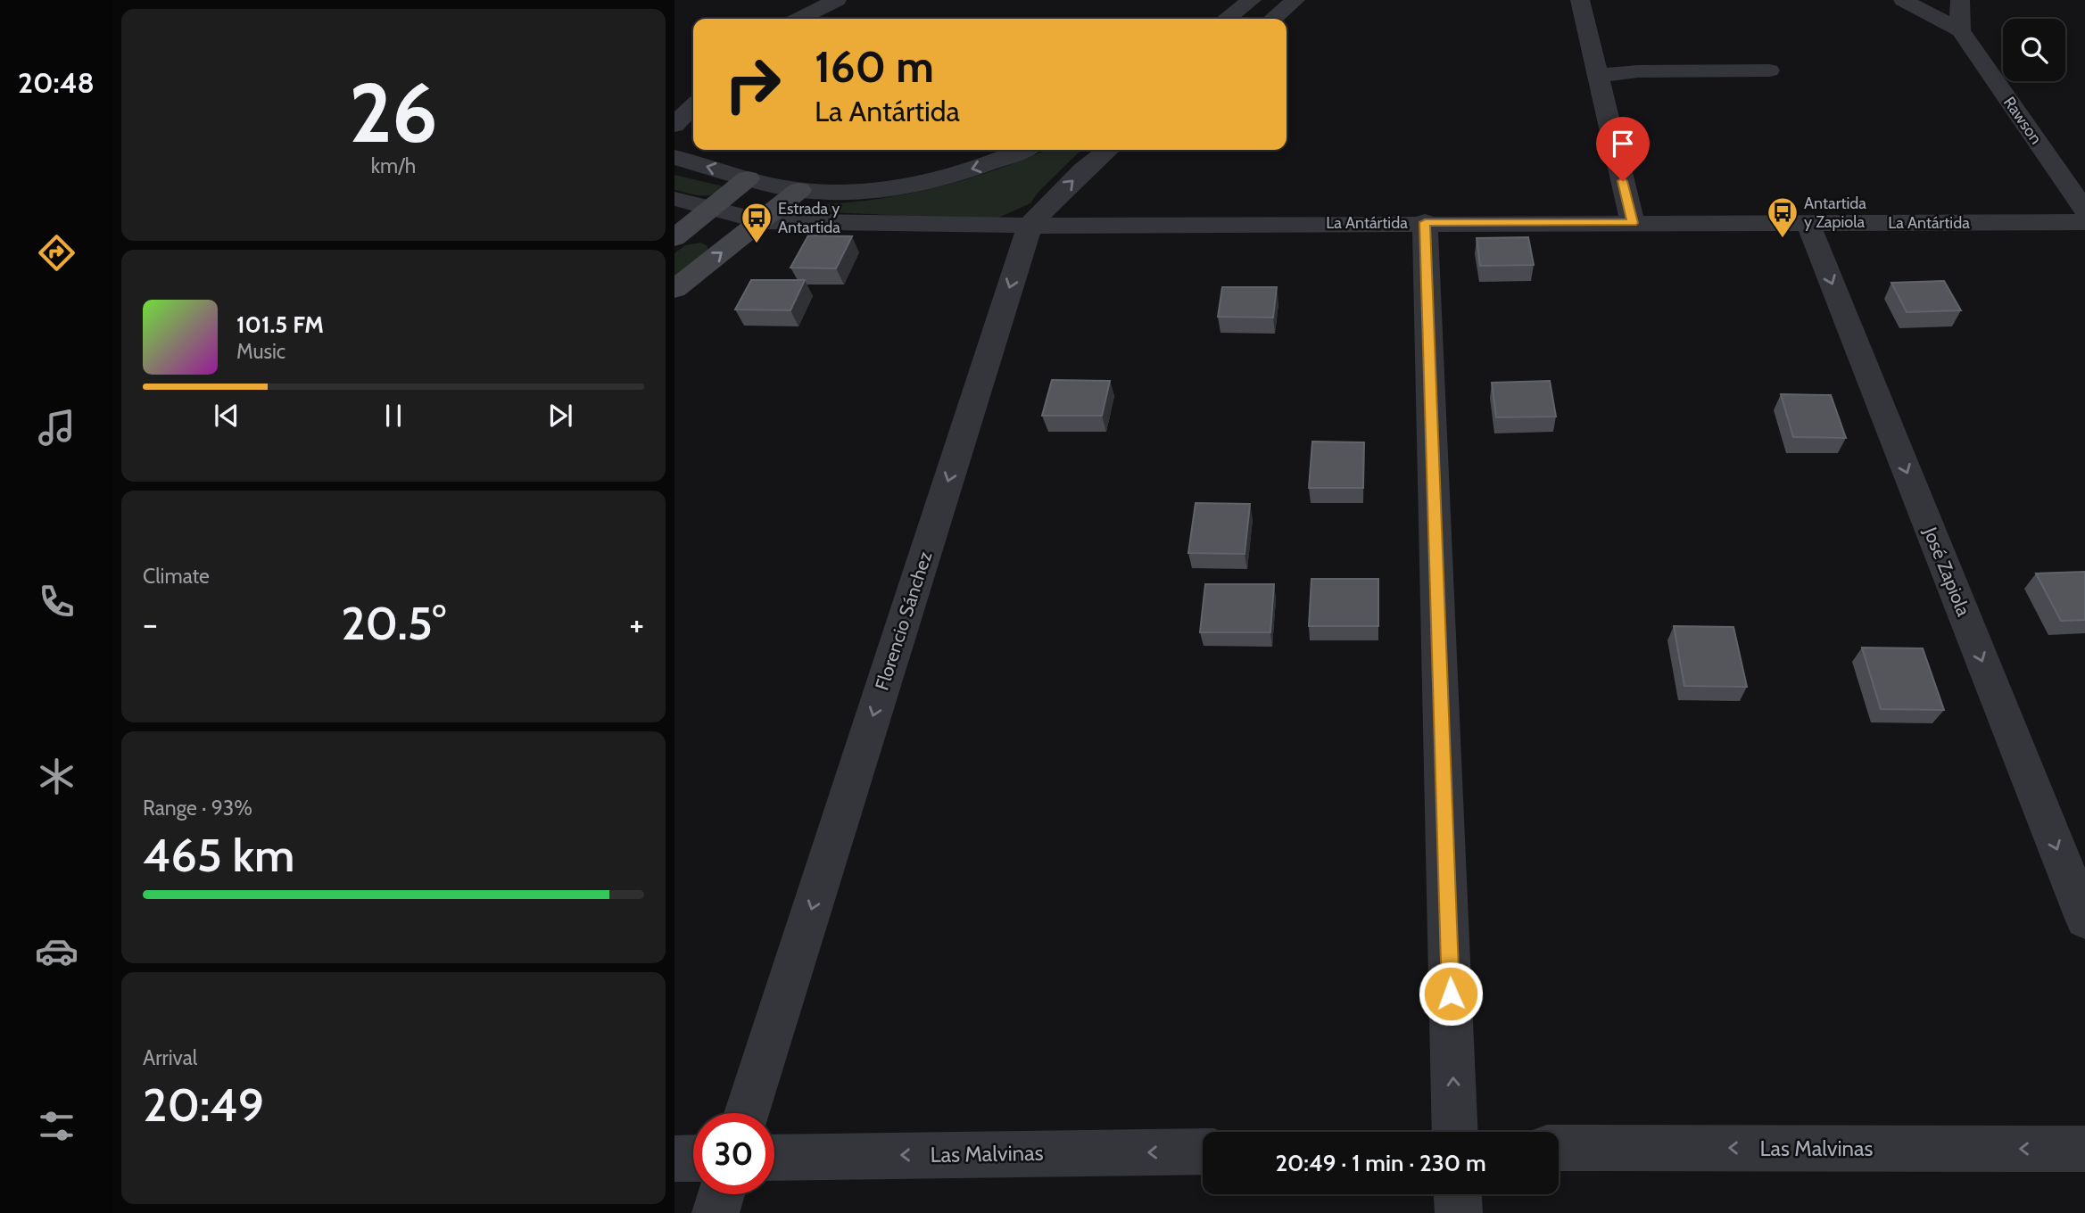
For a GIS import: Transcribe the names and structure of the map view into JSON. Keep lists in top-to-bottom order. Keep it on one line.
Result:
{"streets":{"street":["Rawson","La Antártida","José Zapiola","Florencio Sánchez","Las Malvinas"]},"crossings":[["La Antártida","José Zapiola"],["La Antártida","Florencio Sánchez"]],"one_way":["José Zapiola","Florencio Sánchez","Las Malvinas"],"places":{"bus stop":["Antartida y Zapiola","Estrada y Antartida"]},"page":{"tabs":"20:48","tile":[["26","km/h"],"Climate",["Range · 93%","465 km"],["Arrival","20:49"]],"turn":["160 m","La Antártida"],"song":["101.5 FM","Music"],"heat":["−","20.5°","+"],"limit":"30","trip":"20:49 · 1 min · 230 m"}}
